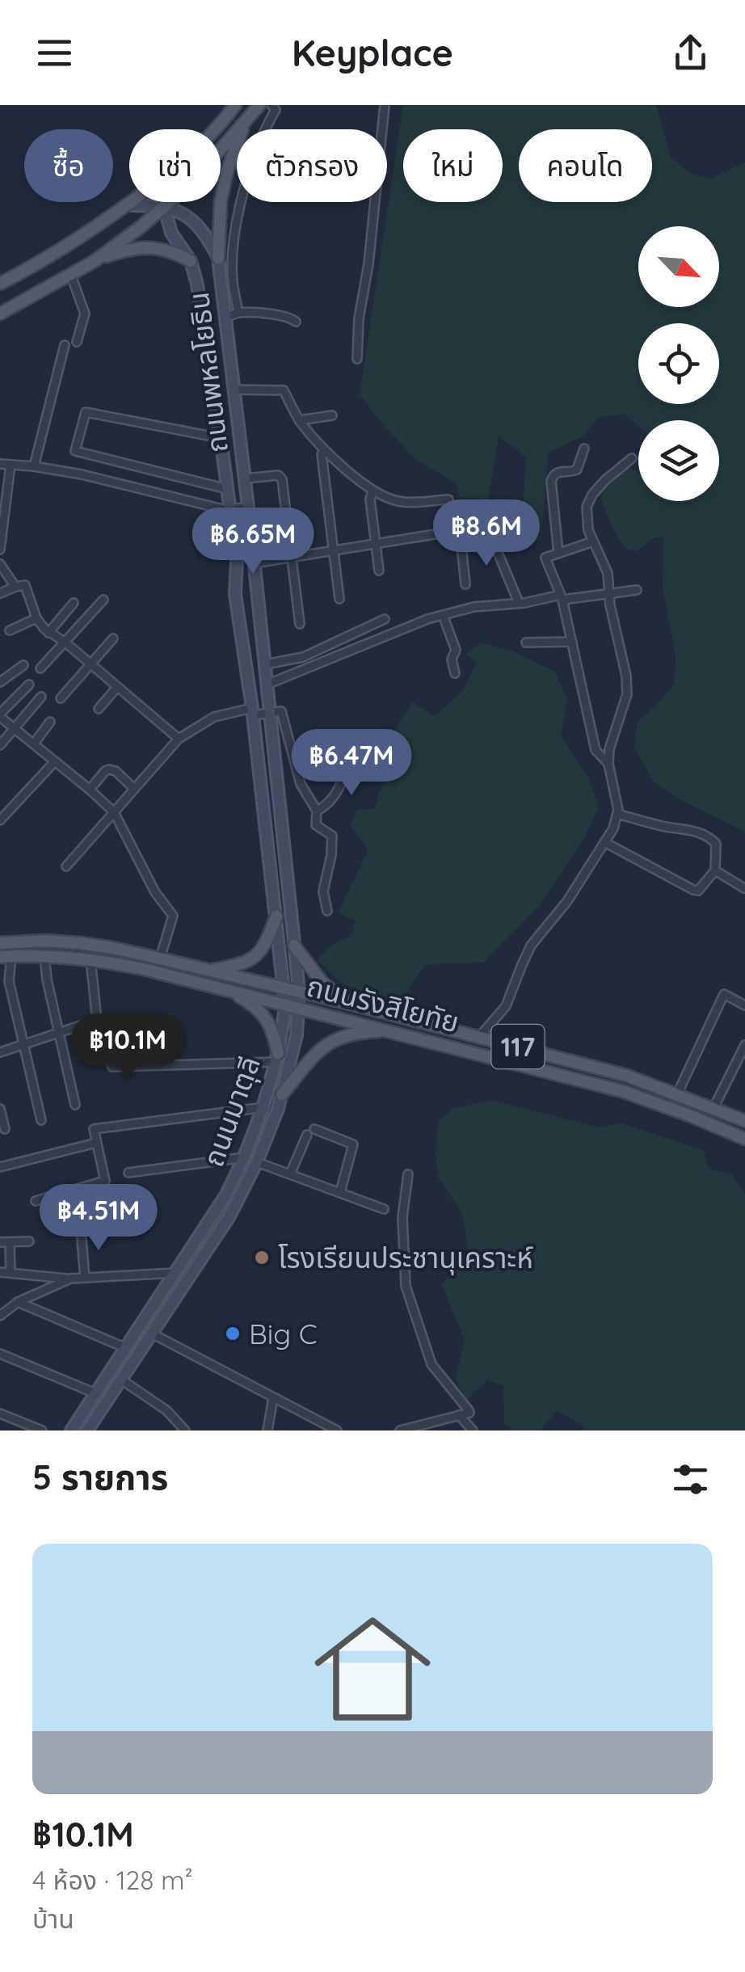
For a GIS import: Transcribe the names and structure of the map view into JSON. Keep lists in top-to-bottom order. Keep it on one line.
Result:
{"streets":{"main road":["ถนนพหลโยธิน","ถนนรังสิโยทัย","117","ถนนมาตุลี"]},"crossings":[["ถนนพหลโยธิน","ถนนรังสิโยทัย"],["ถนนพหลโยธิน","ถนนมาตุลี"],["ถนนรังสิโยทัย","ถนนมาตุลี"]],"places":["โรงเรียนประชานุเคราะห์","Big C"],"north":"bottom right","page":{"header":"Keyplace","chip":["ซื้อ","เช่า","ตัวกรอง","ใหม่","คอนโด"],"price":["฿8.6M","฿6.65M","฿6.47M","฿10.1M","฿4.51M"],"heading":"5 รายการ","list":[{"name":"฿10.1M","note":"4 ห้อง · 128 m² · บ้าน"}]}}
